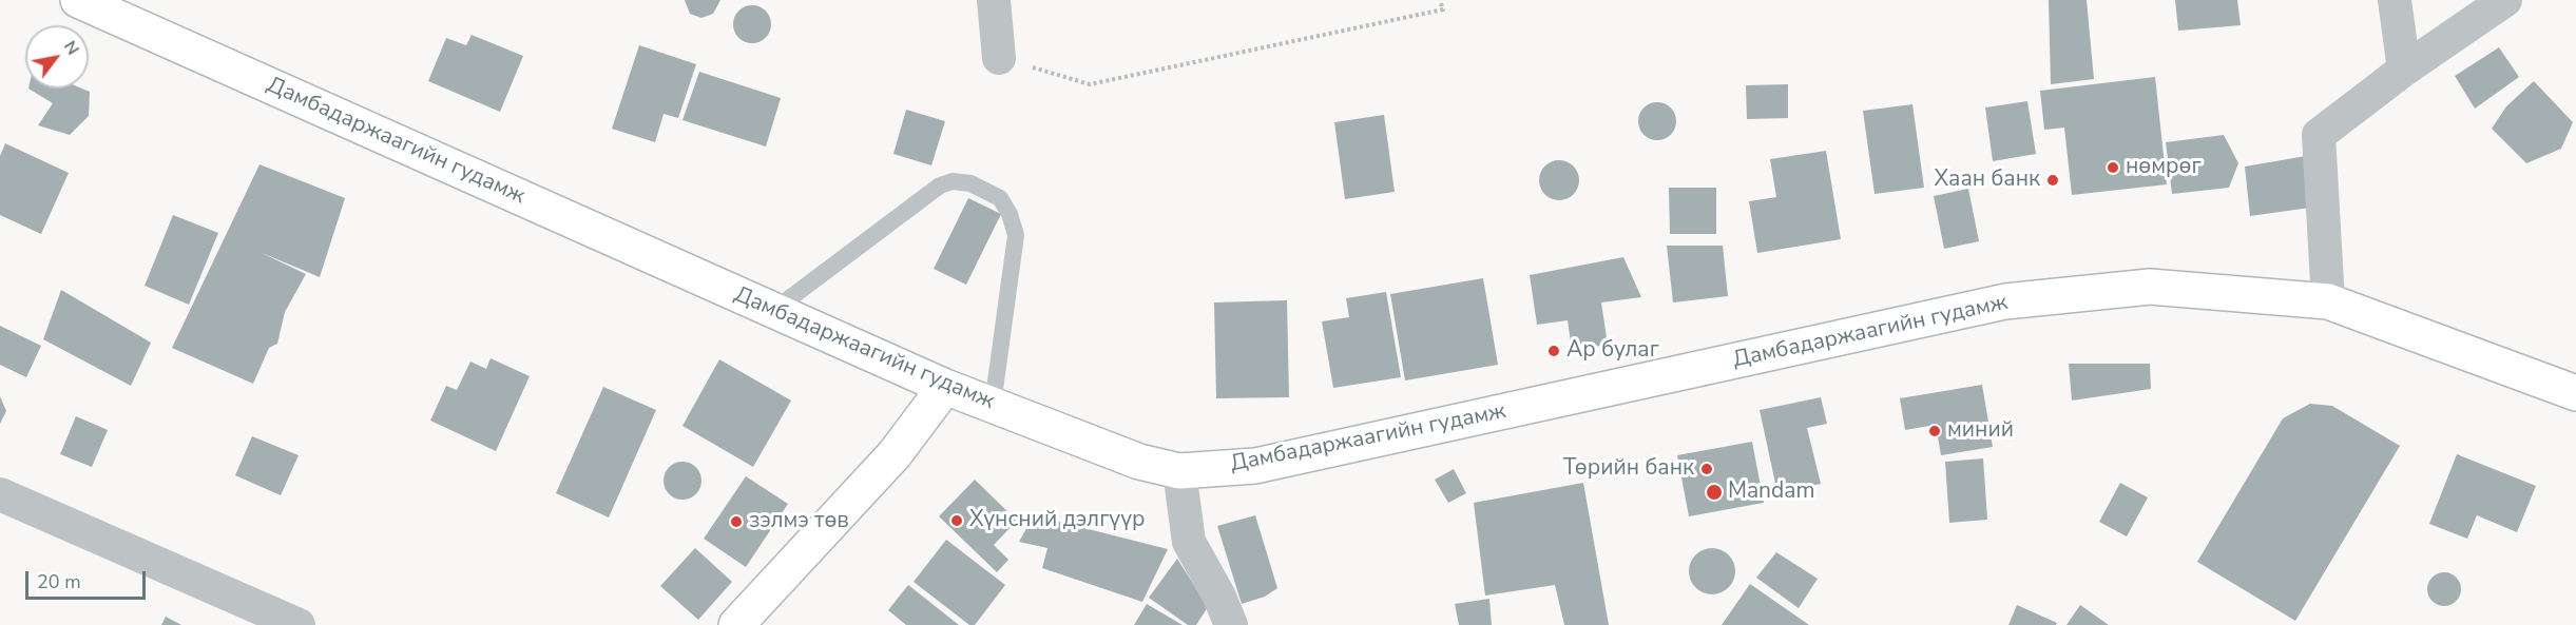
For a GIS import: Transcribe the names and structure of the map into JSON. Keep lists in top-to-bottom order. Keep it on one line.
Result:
{"streets":{"main road":["Дамбадаржаагийн гудамж"]},"places":["нөмрөг","Хаан банк","Ар булаг","миний","Төрийн банк","Mandam","Хүнсний дэлгүүр","зэлмэ төв"],"scale_bar":"20 m","north":"top right"}
